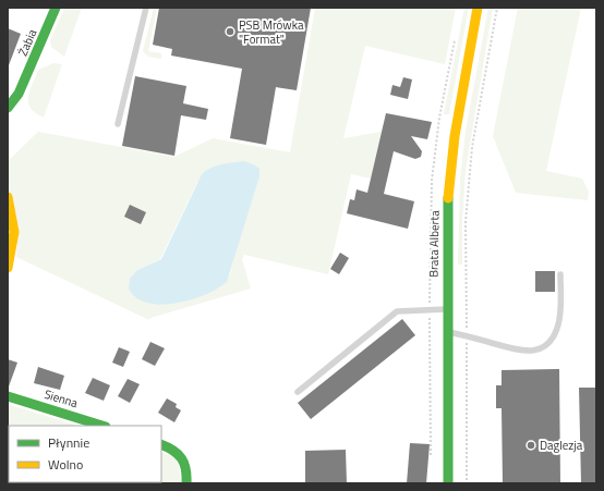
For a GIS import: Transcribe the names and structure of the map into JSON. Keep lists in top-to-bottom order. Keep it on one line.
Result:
{"streets":{"street":["Żabia","Brata Alberta","Sienna"]},"places":["PSB Mrówka \"Format\"","Daglezja"],"legend":["Płynnie","Wolno"]}
